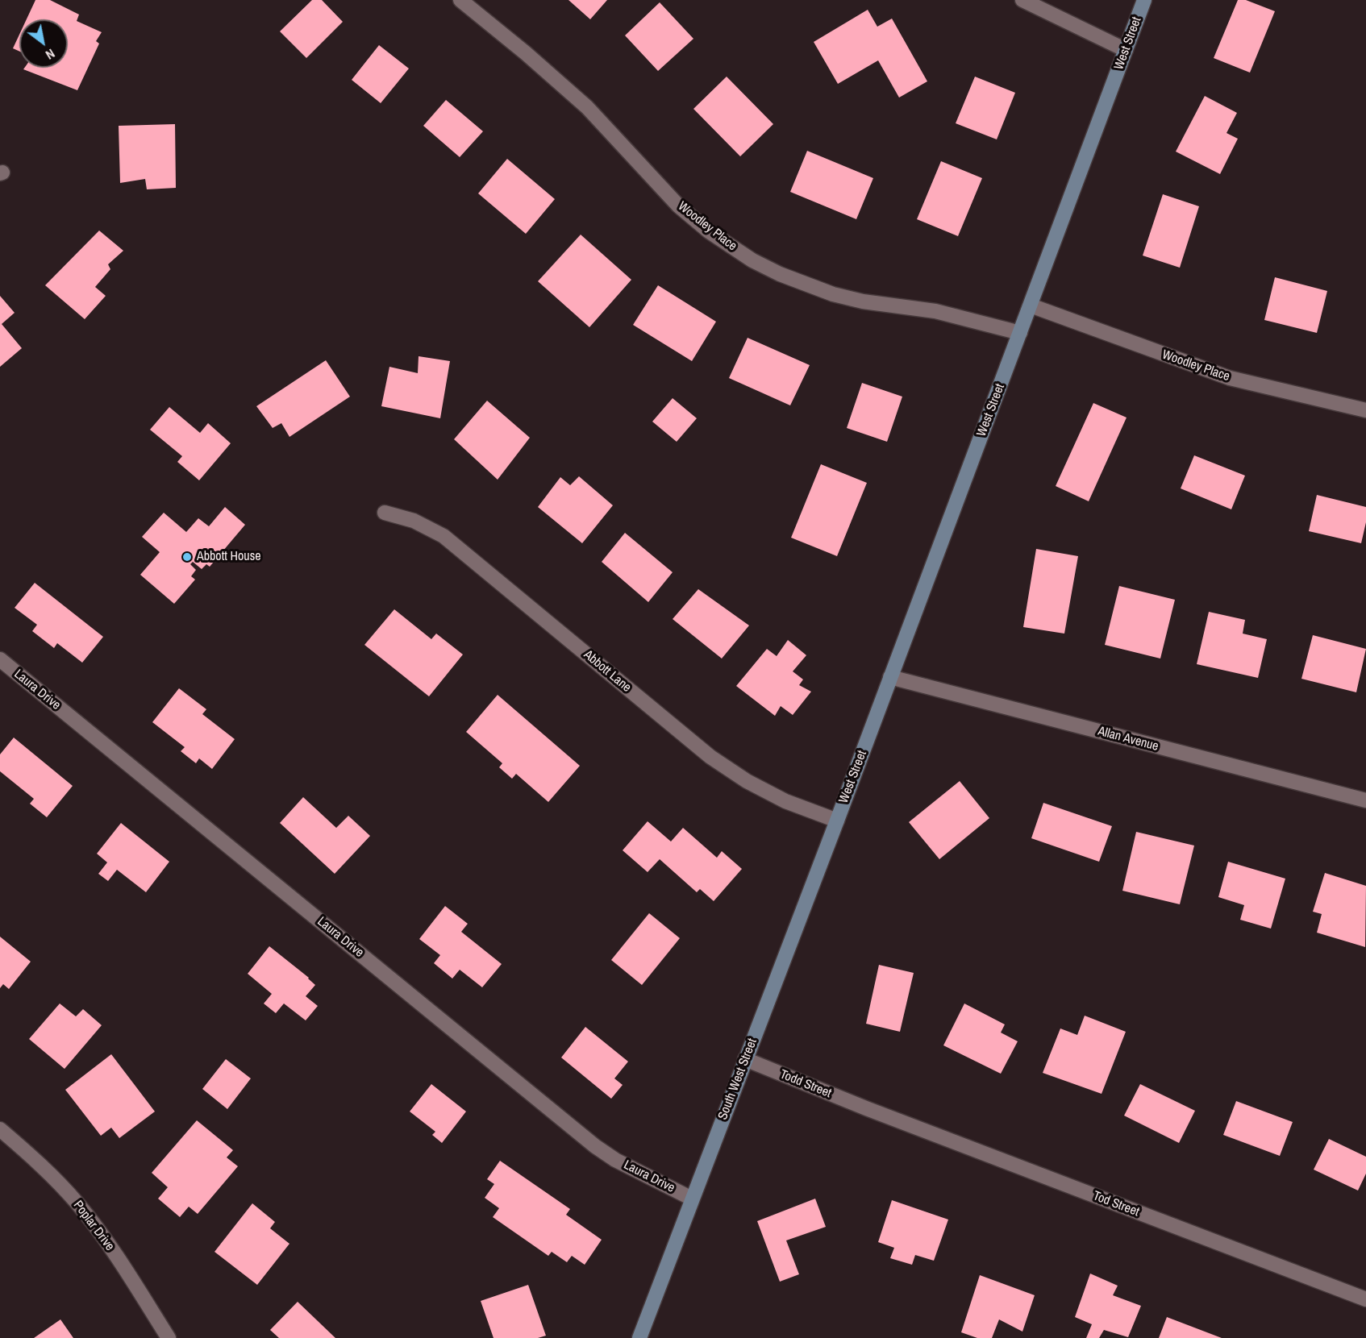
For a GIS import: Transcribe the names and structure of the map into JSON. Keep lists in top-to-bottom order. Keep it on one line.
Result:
{"streets":{"main road":["West Street","South West Street"],"street":["Woodley Place","Abbott Lane","Laura Drive","Allan Avenue","Todd Street","Tod Street","Poplar Drive"]},"crossings":[["West Street","Woodley Place"],["West Street","Abbott Lane"],["West Street","Allan Avenue"],["West Street","South West Street"],["Abbott Lane","South West Street"],["Laura Drive","South West Street"],["South West Street","Todd Street"],["Todd Street","Tod Street"]],"places":["Abbott House"],"north":"bottom right"}
